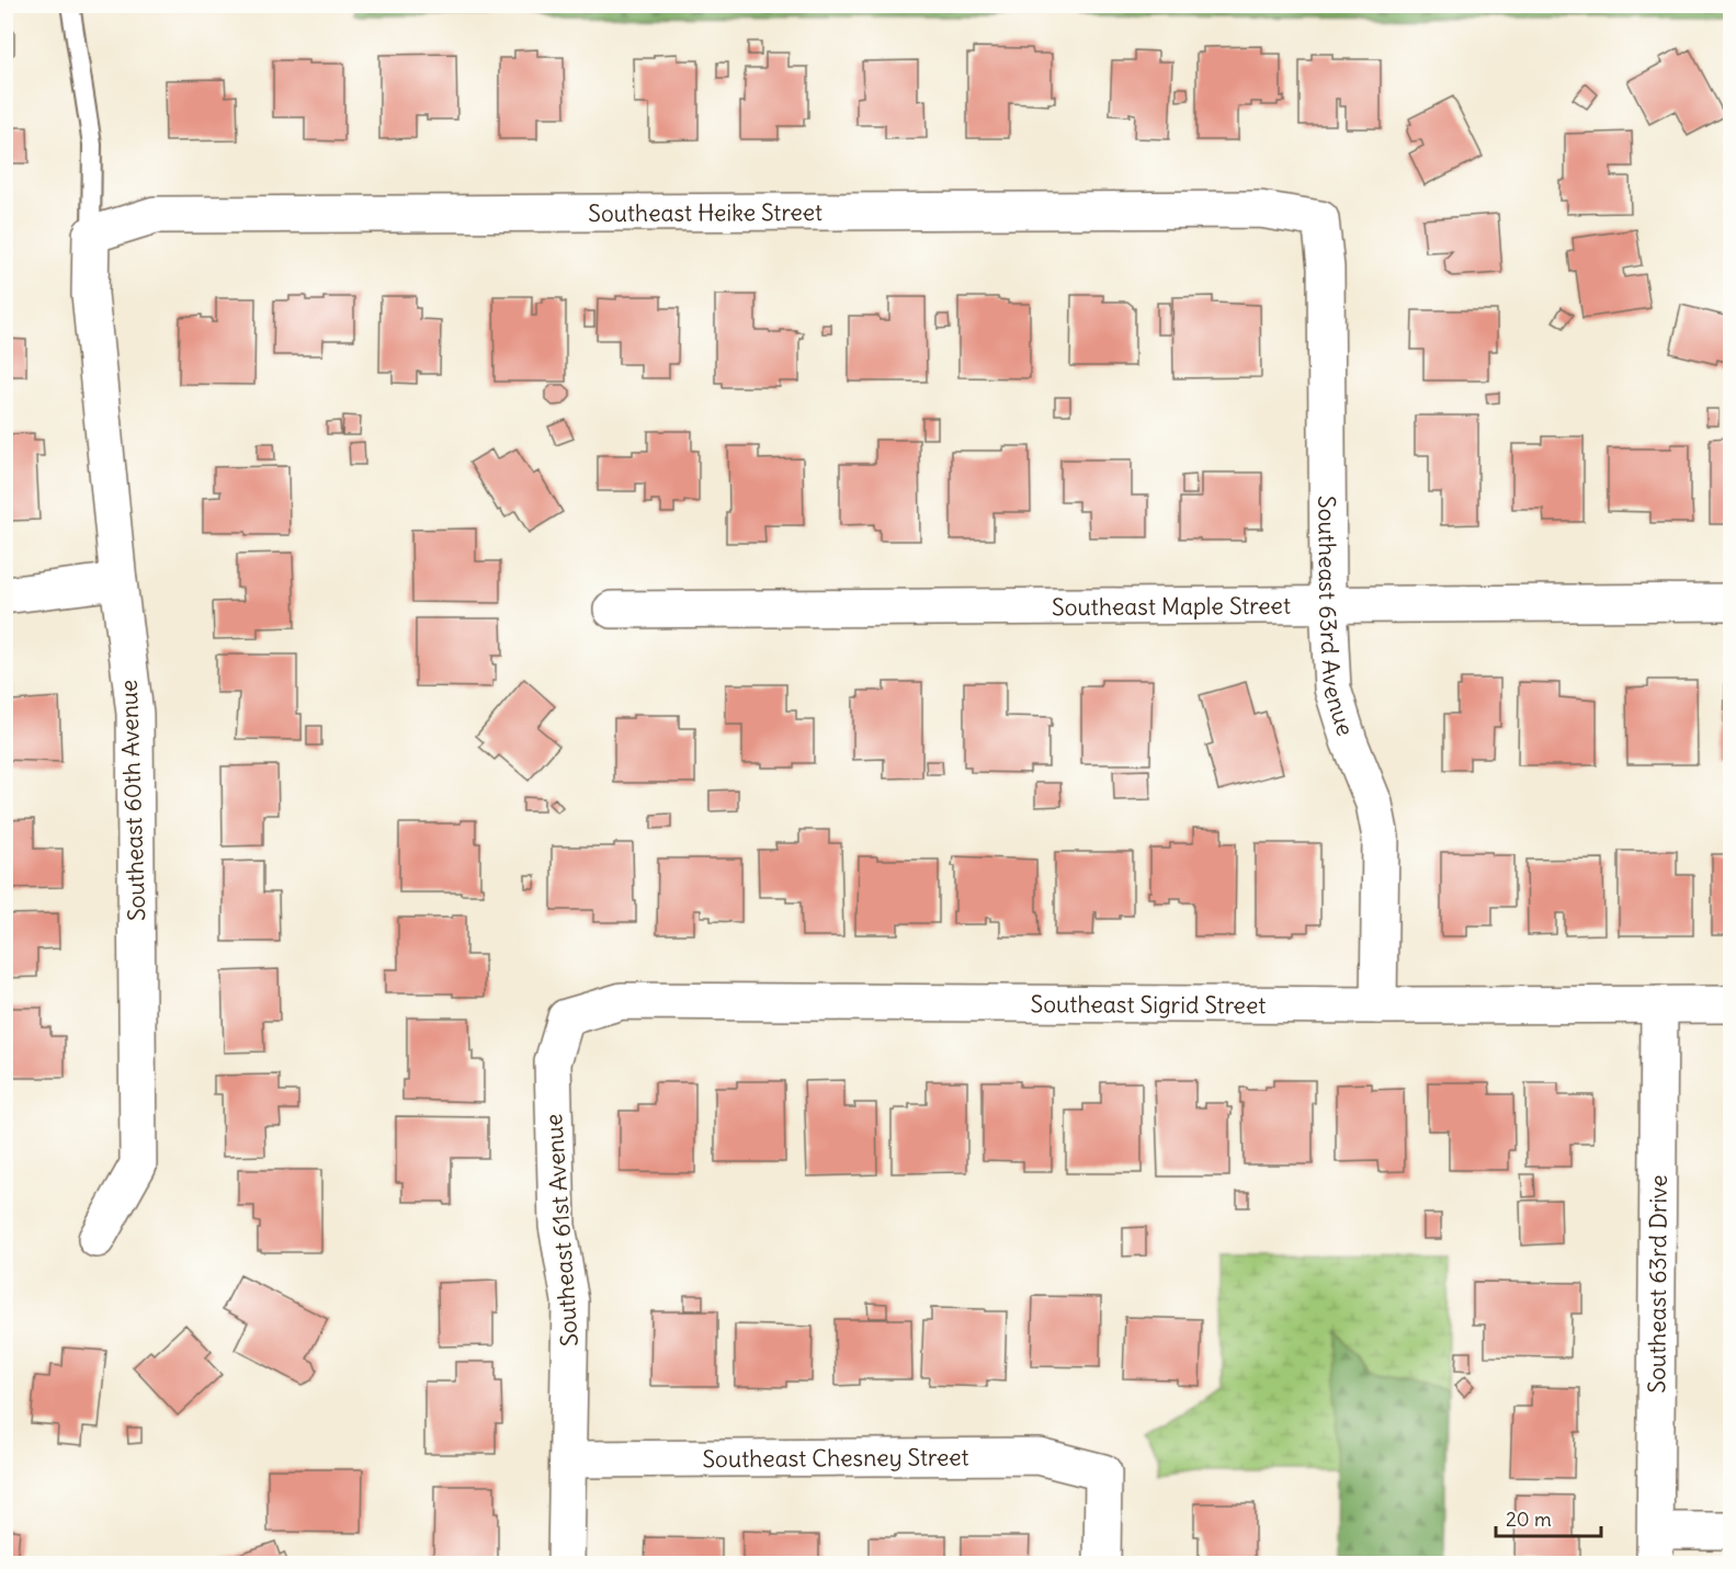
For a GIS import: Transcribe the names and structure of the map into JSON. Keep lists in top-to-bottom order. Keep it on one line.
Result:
{"streets":{"street":["Southeast Heike Street","Southeast Maple Street","Southeast 63rd Avenue","Southeast 60th Avenue","Southeast Sigrid Street","Southeast 61st Avenue","Southeast 63rd Drive","Southeast Chesney Street"]},"crossings":[["Southeast Heike Street","Southeast 63rd Avenue"],["Southeast Heike Street","Southeast 60th Avenue"],["Southeast Maple Street","Southeast 63rd Avenue"],["Southeast 63rd Avenue","Southeast Sigrid Street"],["Southeast Sigrid Street","Southeast 61st Avenue"],["Southeast Sigrid Street","Southeast 63rd Drive"],["Southeast 61st Avenue","Southeast Chesney Street"]],"scale_bar":"20 m"}
